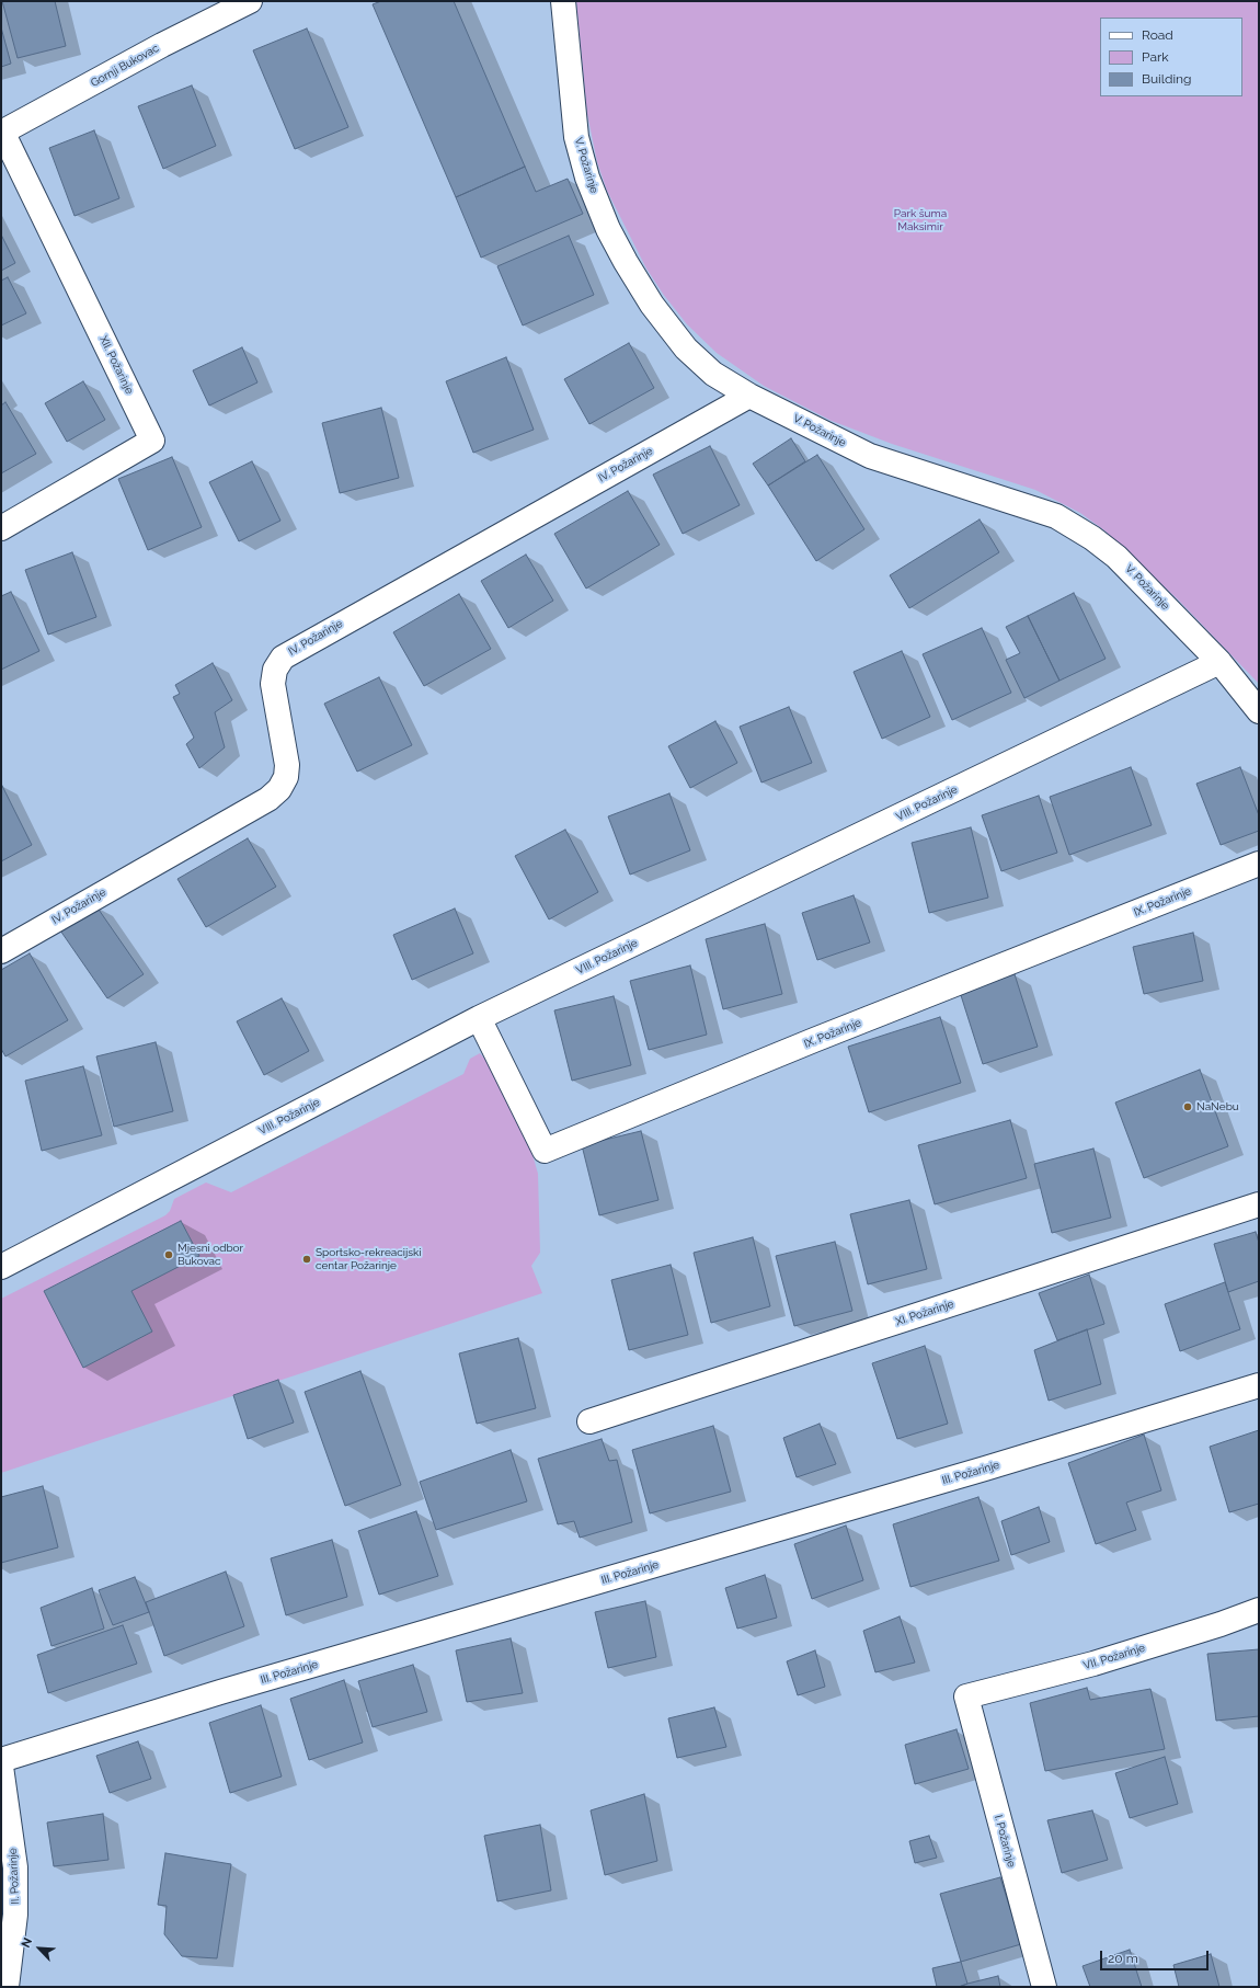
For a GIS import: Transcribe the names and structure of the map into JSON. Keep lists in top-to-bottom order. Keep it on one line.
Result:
{"streets":{"street":["Gornji Bukovac","V. Požarinje","XII. Požarinje","IV. Požarinje","VIII. Požarinje","IX. Požarinje","XI. Požarinje","III. Požarinje","VII. Požarinje","I. Požarinje","II. Požarinje"]},"crossings":[["Gornji Bukovac","XII. Požarinje"],["V. Požarinje","IV. Požarinje"],["V. Požarinje","VIII. Požarinje"],["VIII. Požarinje","IX. Požarinje"],["VII. Požarinje","I. Požarinje"]],"parks":["Park šuma Maksimir"],"places":["NaNebu","Mjesni odbor Bukovac","Sportsko-rekreacijski centar Požarinje"],"legend":["Road","Park","Building"],"scale_bar":"20 m","north":"top left"}
